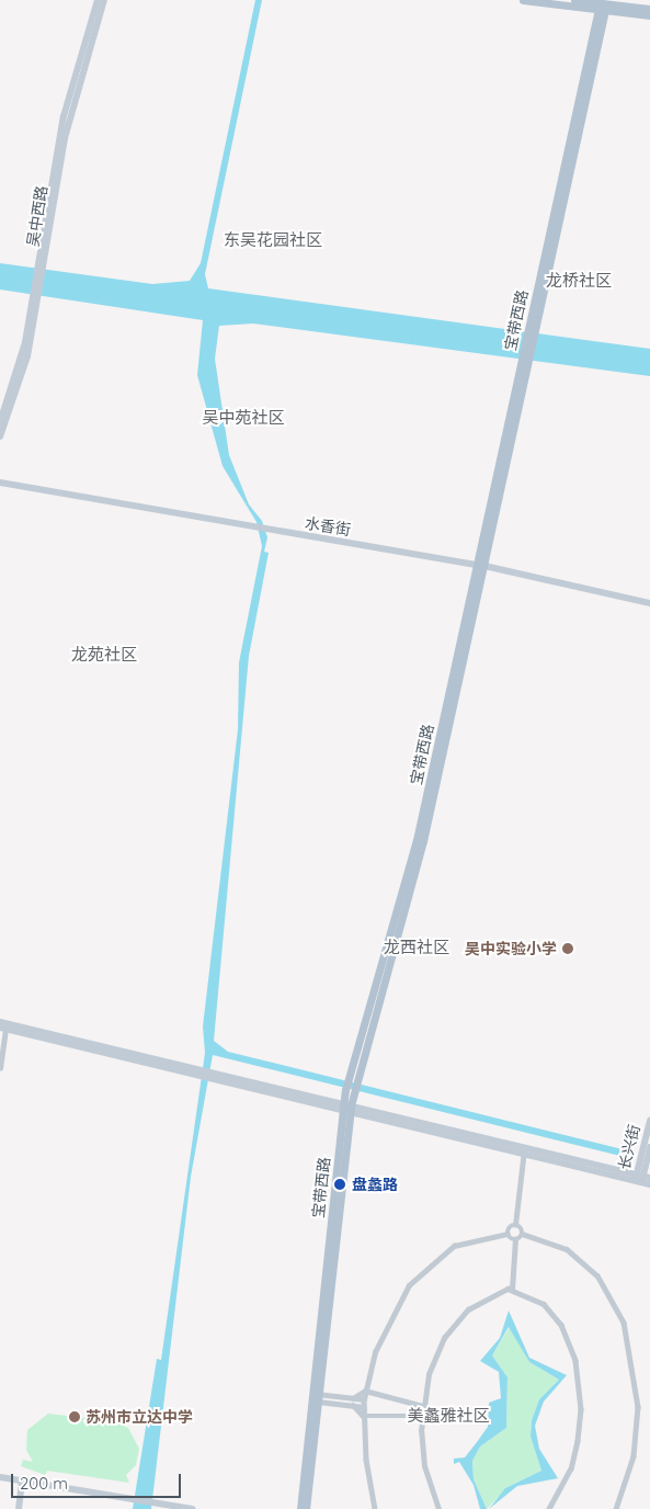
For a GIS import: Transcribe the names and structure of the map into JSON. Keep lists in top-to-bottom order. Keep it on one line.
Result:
{"streets":{"main road":["吴中西路","宝带西路","水香街","长兴街"]},"crossings":[["宝带西路","水香街"]],"districts":["东吴花园社区","龙桥社区","吴中苑社区","龙苑社区","龙西社区","美蠡雅社区"],"places":["吴中实验小学","盘蠡路","苏州市立达中学"],"scale_bar":"200 m"}
